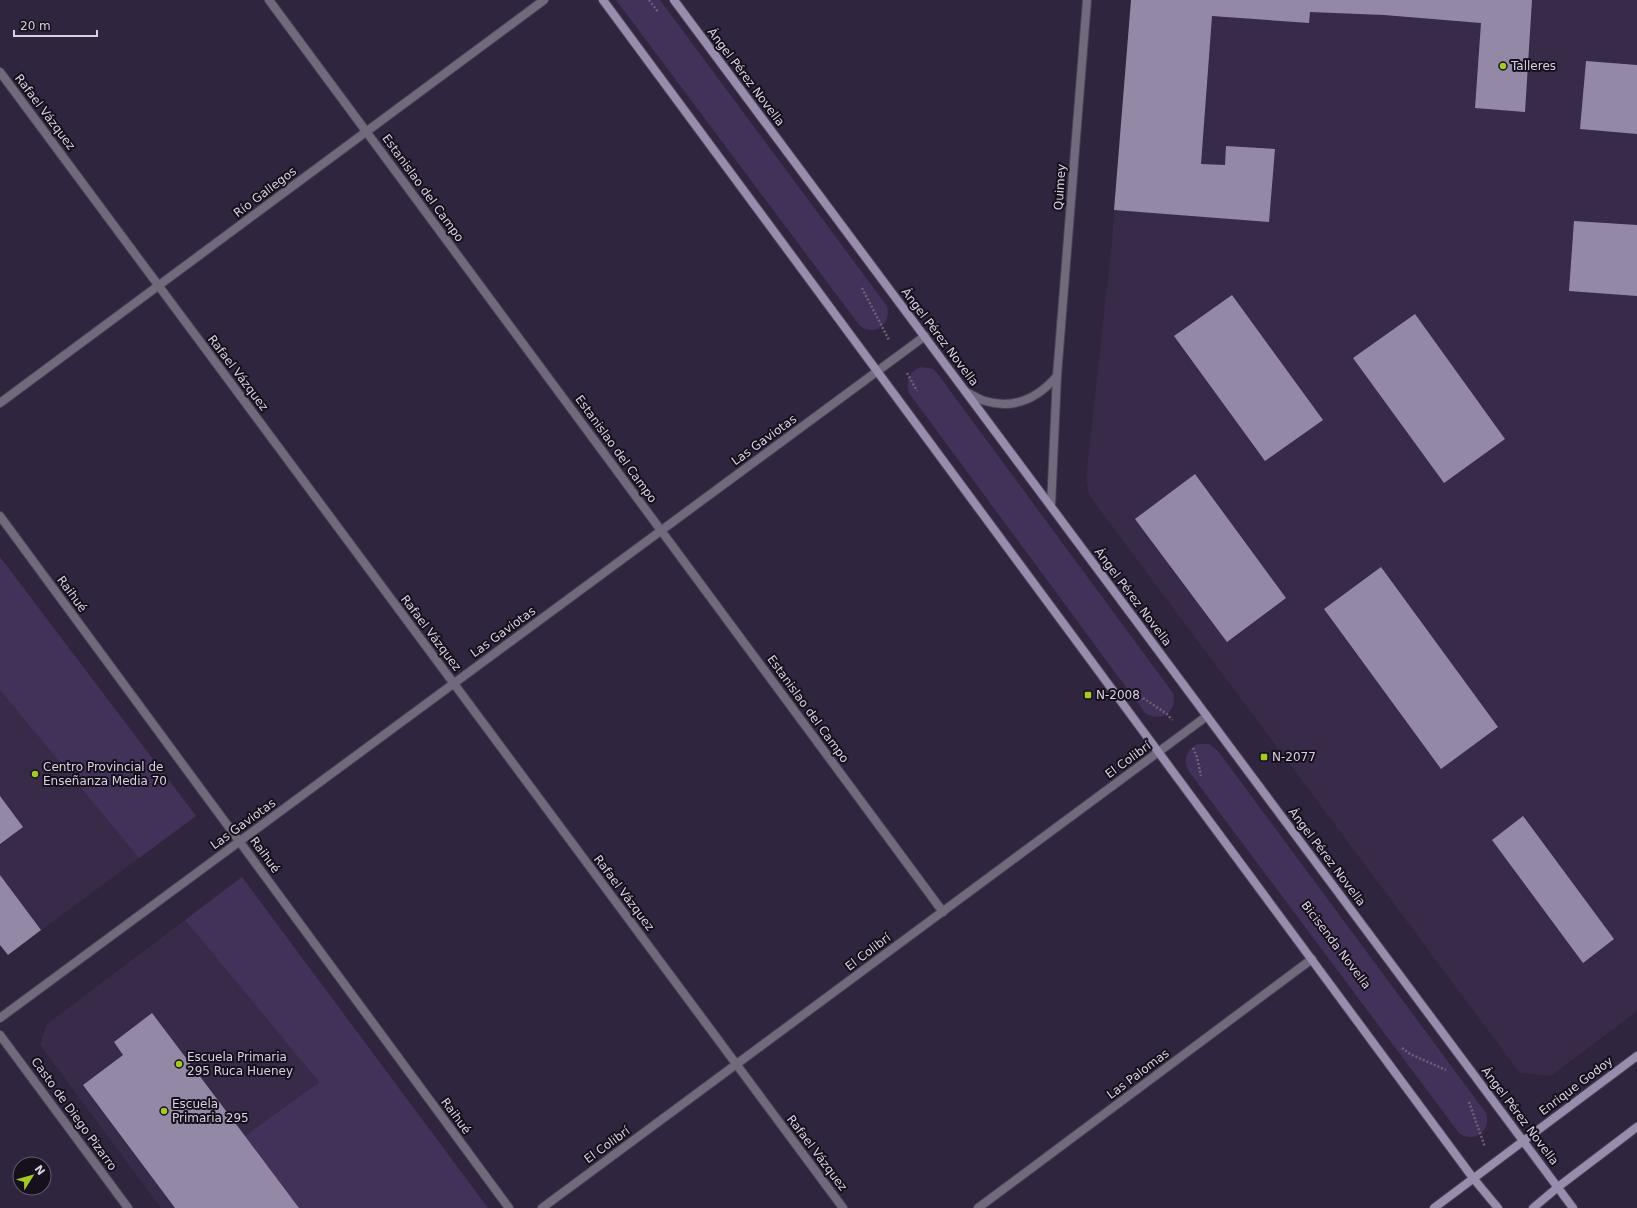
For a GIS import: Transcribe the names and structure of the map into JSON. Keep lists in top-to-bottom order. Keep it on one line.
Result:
{"streets":{"main road":["Ángel Pérez Novella","Enrique Godoy"],"street":["Rafael Vázquez","Quimey","Estanislao del Campo","Río Gallegos","Las Gaviotas","Raihué","El Colibrí","Las Palomas","Casto de Diego Pizarro"]},"crossings":[["Ángel Pérez Novella","Quimey"],["Ángel Pérez Novella","Las Gaviotas"],["Ángel Pérez Novella","El Colibrí"],["Ángel Pérez Novella","Enrique Godoy"],["Rafael Vázquez","Río Gallegos"],["Rafael Vázquez","Las Gaviotas"],["Rafael Vázquez","El Colibrí"],["Estanislao del Campo","Río Gallegos"],["Estanislao del Campo","Las Gaviotas"],["Estanislao del Campo","El Colibrí"],["Las Gaviotas","Raihué"]],"places":{"other":["Talleres","Centro Provincial de Enseñanza Media 70","Escuela Primaria 295 Ruca Hueney","Escuela Primaria 295"],"transit":["N-2008","N-2077"]},"scale_bar":"20 m","north":"top right"}
